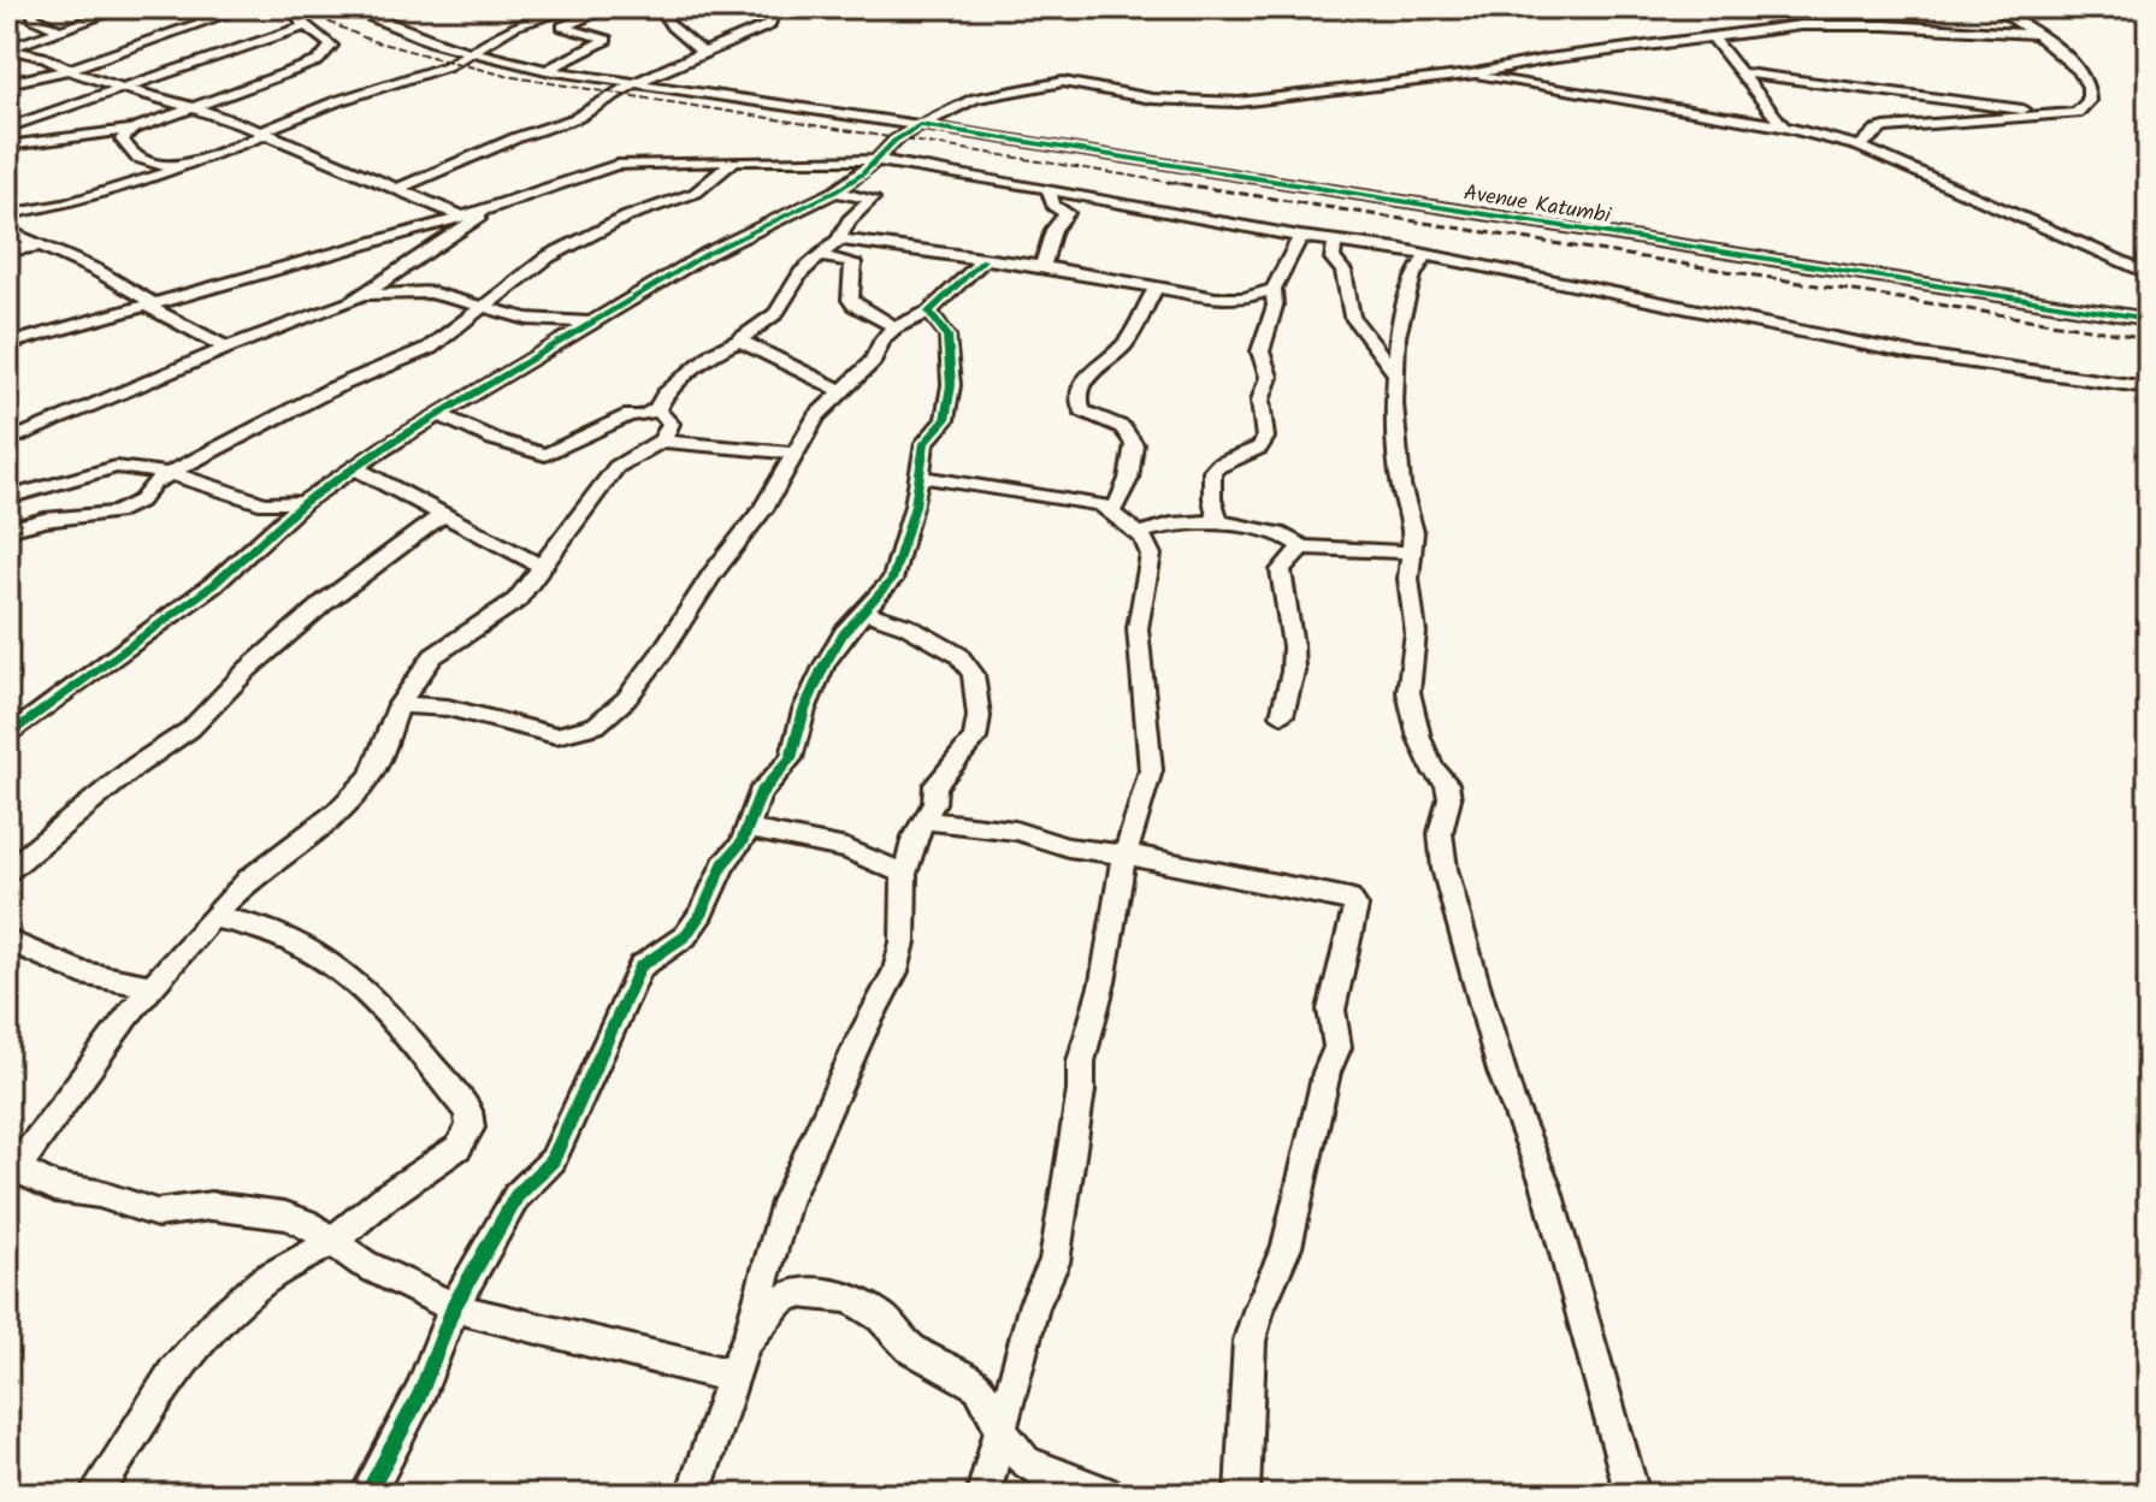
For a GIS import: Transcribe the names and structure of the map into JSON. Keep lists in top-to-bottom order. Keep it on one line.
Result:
{"streets":{"street":["Avenue Katumbi"]}}
